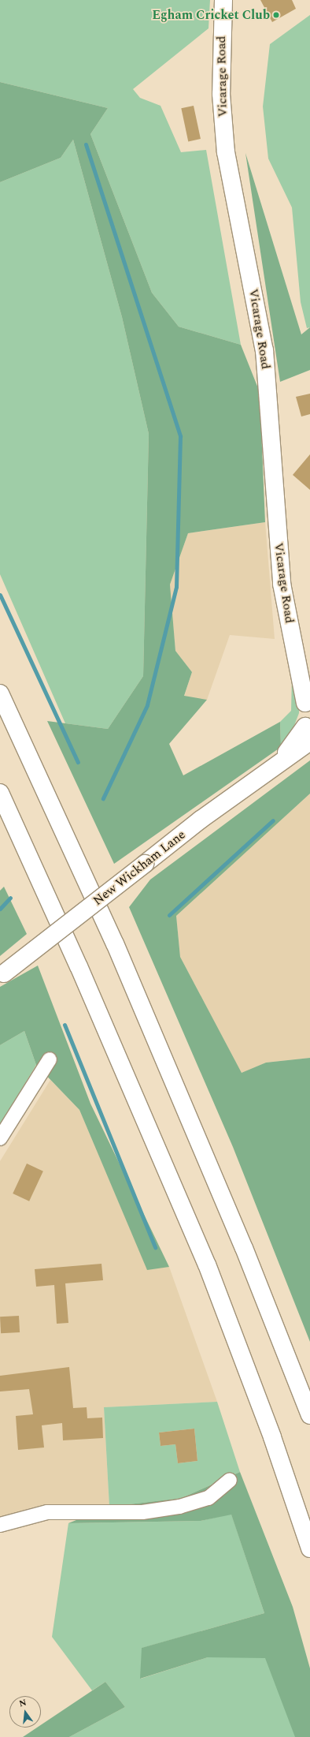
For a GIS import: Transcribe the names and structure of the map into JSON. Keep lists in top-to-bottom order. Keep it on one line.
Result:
{"streets":{"main road":["Vicarage Road","New Wickham Lane"]},"places":["Egham Cricket Club"],"north":"top"}
